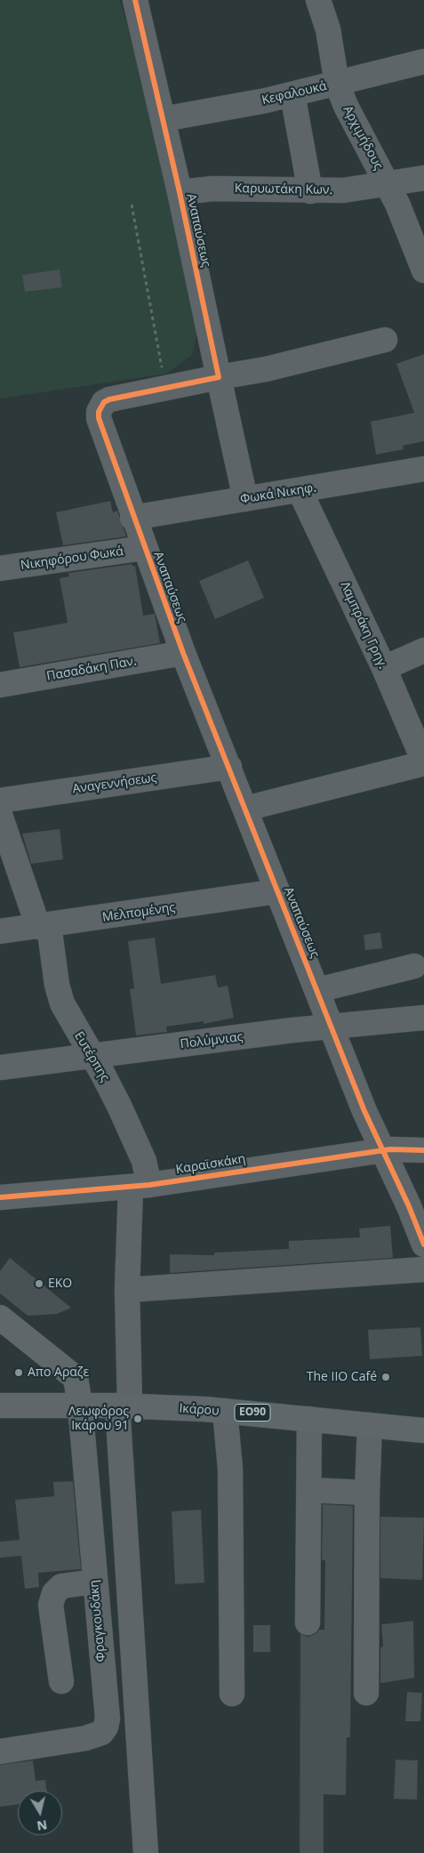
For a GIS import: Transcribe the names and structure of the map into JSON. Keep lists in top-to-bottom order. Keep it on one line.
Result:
{"streets":{"main road":["Ικάρου","ΕΟ90"],"street":["Κεφαλουκά","Αρχιμήδους","Καρυωτάκη Κων.","Αναπαύσεως","Φωκά Νικηφ.","Νικηφόρου Φωκά","Λαμπράκη Γρηγ.","Πασαδάκη Παν.","Αναγεννήσεως","Μελπομένης","Πολύμνιας","Ευτέρπης","Καραϊσκάκη","Φραγκουδάκη"]},"crossings":[["Κεφαλουκά","Αρχιμήδους"],["Κεφαλουκά","Αναπαύσεως"],["Αρχιμήδους","Καρυωτάκη Κων."],["Καρυωτάκη Κων.","Αναπαύσεως"],["Αναπαύσεως","Φωκά Νικηφ."],["Αναπαύσεως","Νικηφόρου Φωκά"],["Αναπαύσεως","Πασαδάκη Παν."],["Αναπαύσεως","Αναγεννήσεως"],["Αναπαύσεως","Μελπομένης"],["Αναπαύσεως","Πολύμνιας"],["Αναπαύσεως","Καραϊσκάκη"],["Φωκά Νικηφ.","Λαμπράκη Γρηγ."],["Μελπομένης","Ευτέρπης"],["Πολύμνιας","Ευτέρπης"],["Ευτέρπης","Καραϊσκάκη"],["Ευτέρπης","Ικάρου"],["Ικάρου","Φραγκουδάκη"]],"places":["EKO","Απο Αραζε","The IIO Café","Λεωφόρος Ικάρου 91"],"north":"bottom"}
